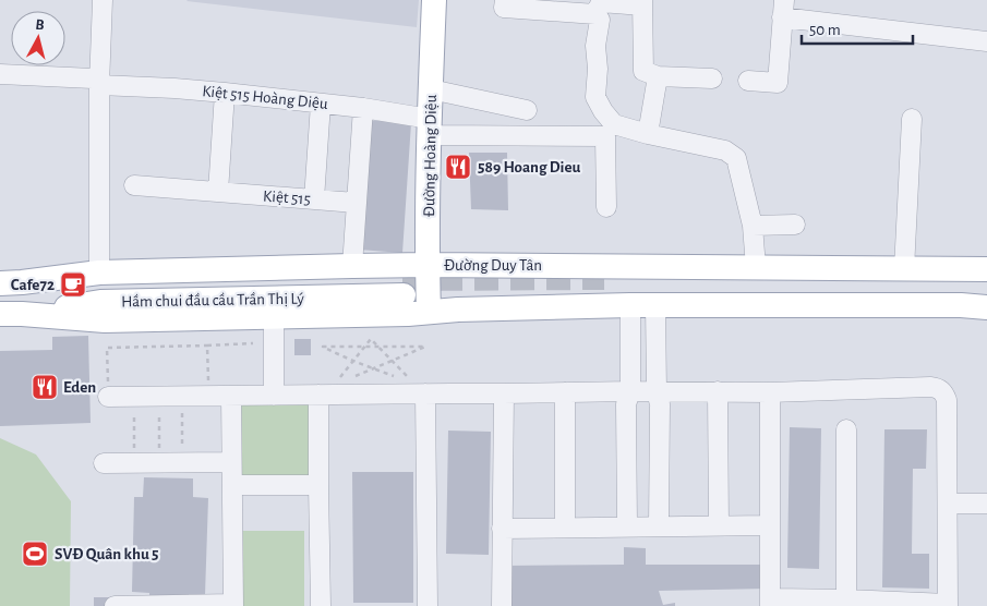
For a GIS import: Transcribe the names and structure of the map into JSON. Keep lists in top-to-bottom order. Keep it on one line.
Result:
{"streets":{"main road":["Đường Hoàng Diệu","Đường Duy Tân","Hầm chui đầu cầu Trần Thị Lý"],"street":["Kiệt 515 Hoàng Diệu","Kiệt 515"]},"crossings":[["Kiệt 515 Hoàng Diệu","Đường Hoàng Diệu"],["Đường Hoàng Diệu","Đường Duy Tân"],["Đường Duy Tân","Hầm chui đầu cầu Trần Thị Lý"]],"places":{"restaurant":["589 Hoang Dieu","Eden"],"cafe":["Cafe72"],"sports":["SVĐ Quân khu 5"]},"scale_bar":"50 m","north":"top"}
